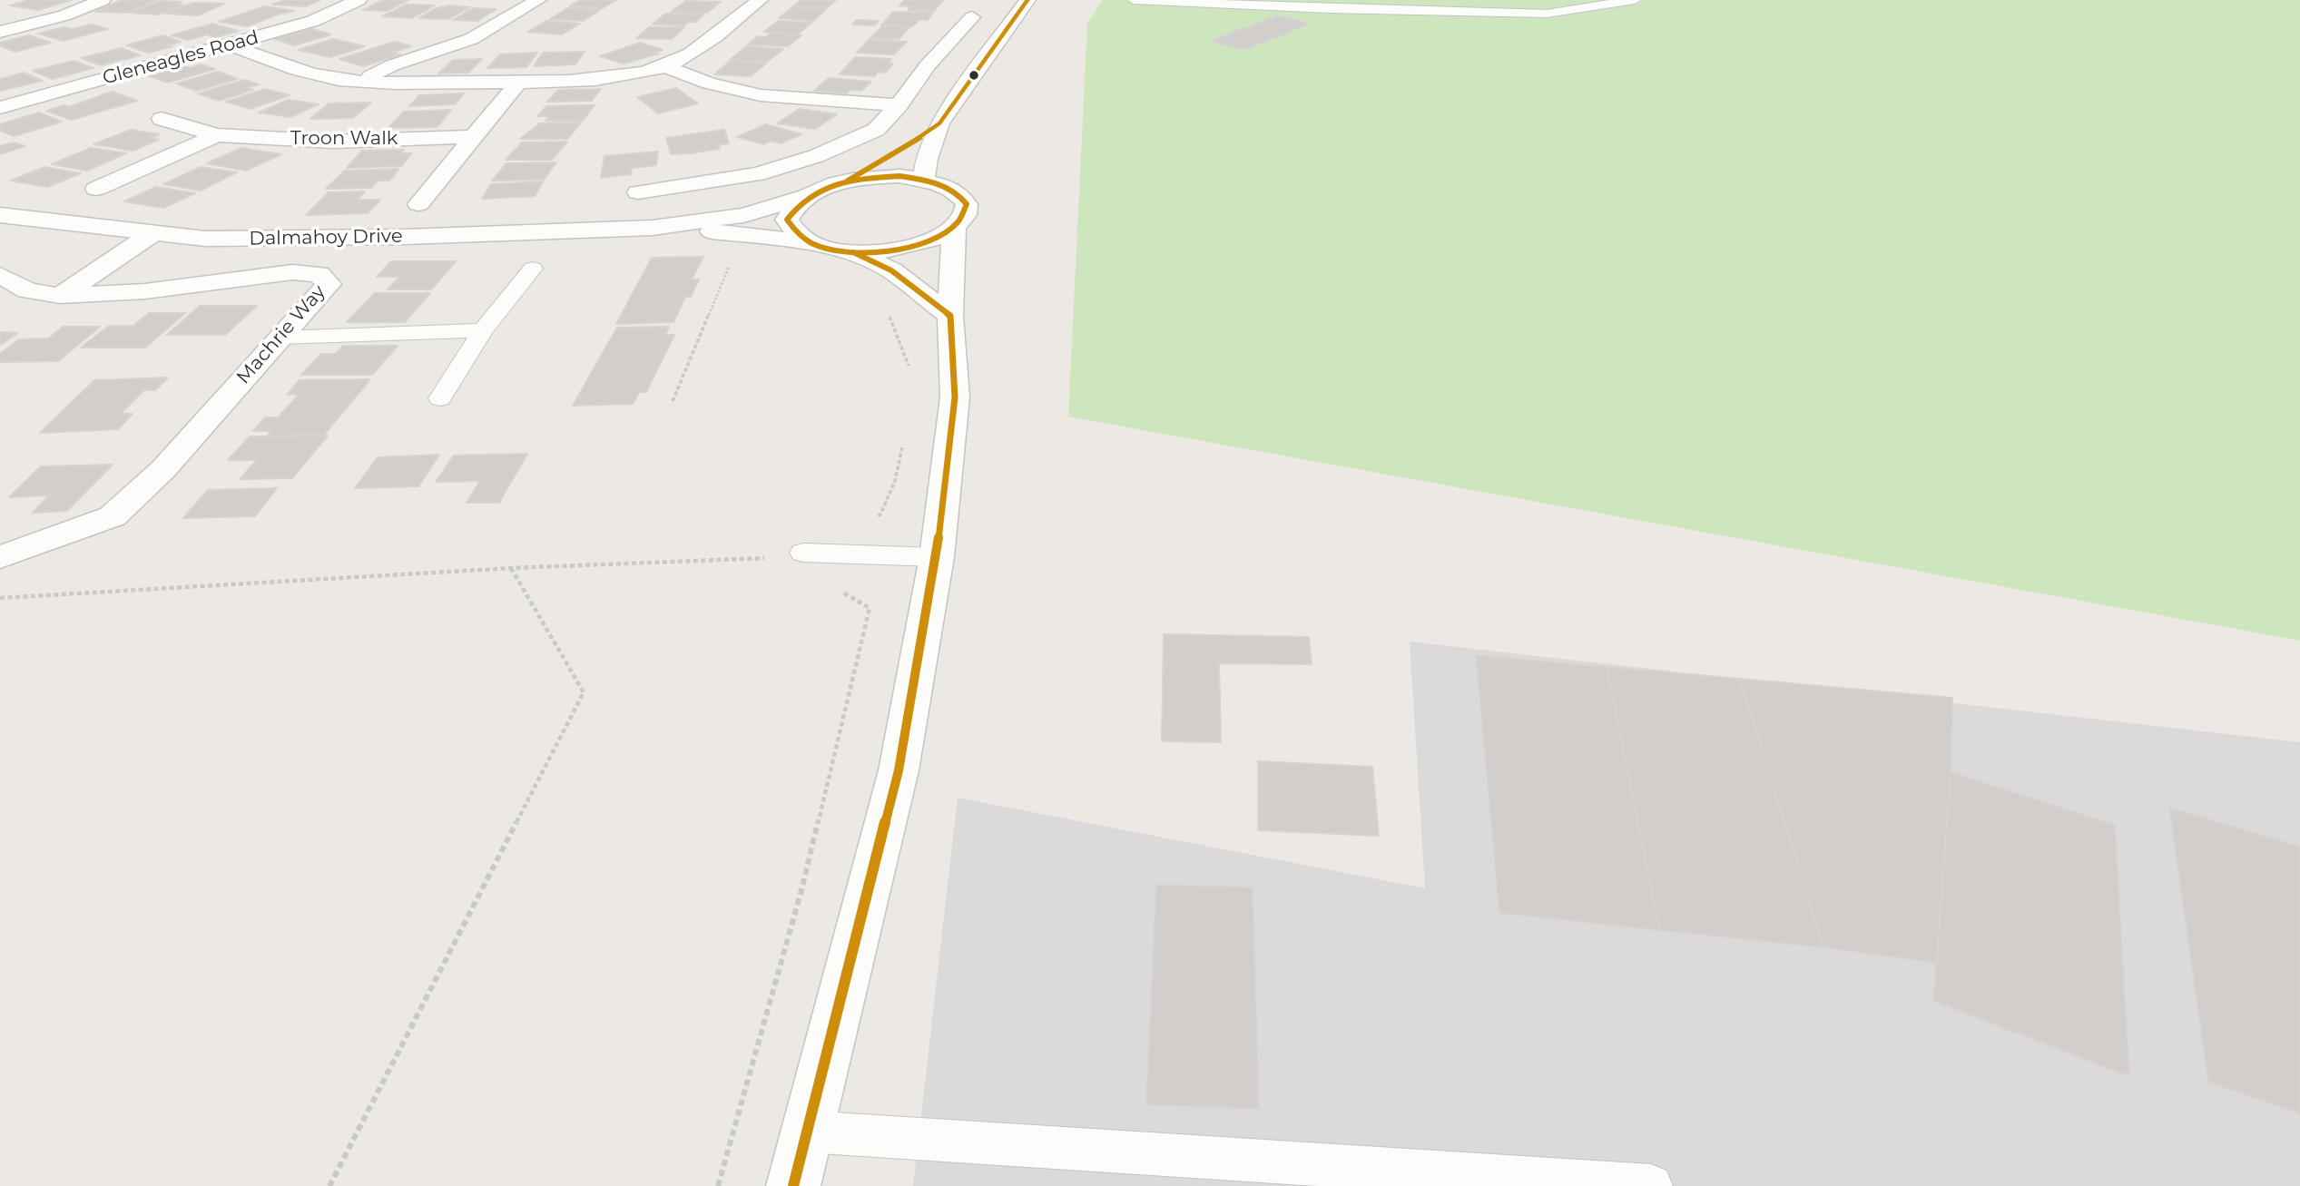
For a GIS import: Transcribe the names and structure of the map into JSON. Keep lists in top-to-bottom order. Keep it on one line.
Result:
{"streets":{"street":["Gleneagles Road","Troon Walk","Dalmahoy Drive","Machrie Way"]}}
